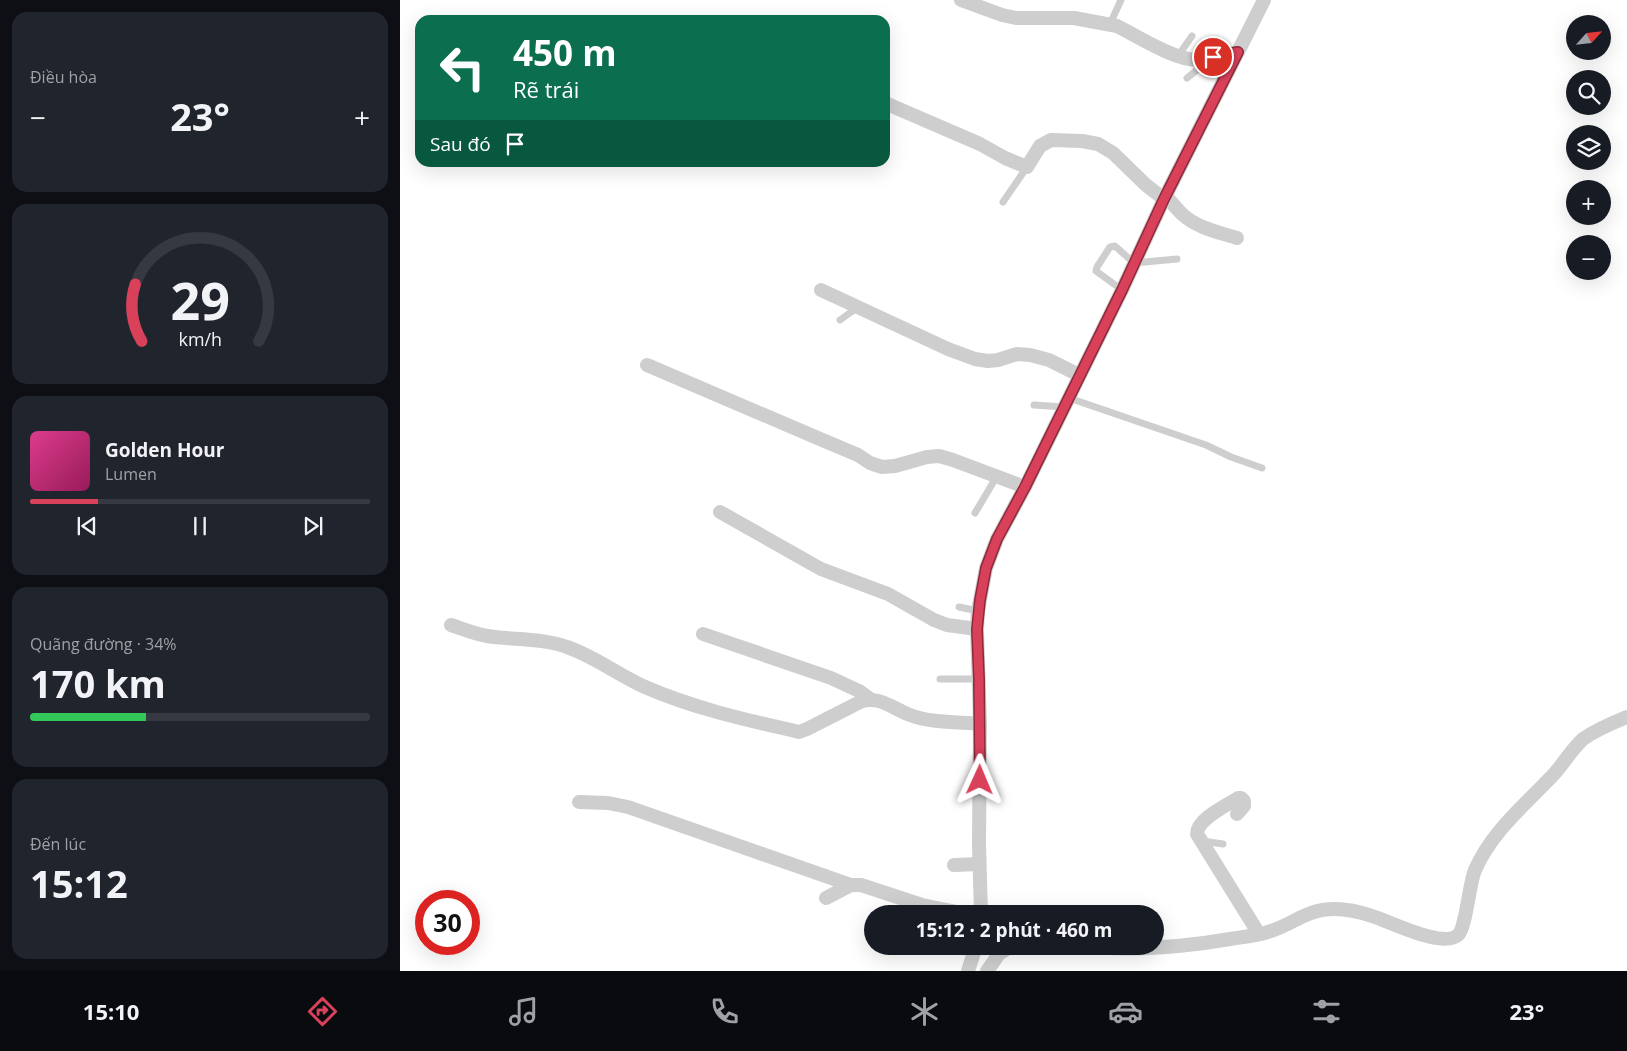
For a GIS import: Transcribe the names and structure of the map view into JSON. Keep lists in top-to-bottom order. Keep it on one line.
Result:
{"north":"top right","page":{"tile":["Điều hòa",["Quãng đường · 34%","170 km"],["Đến lúc","15:12"]],"map_buttons":["+","−"],"turn":["450 m","Rẽ trái"],"heat":["−","23°","+"],"then":"Sau đó","song":["Golden Hour","Lumen"],"limit":"30","trip":"15:12 · 2 phút · 460 m","tabs":["15:10","23°"],"gauge":["29","km/h"]}}
